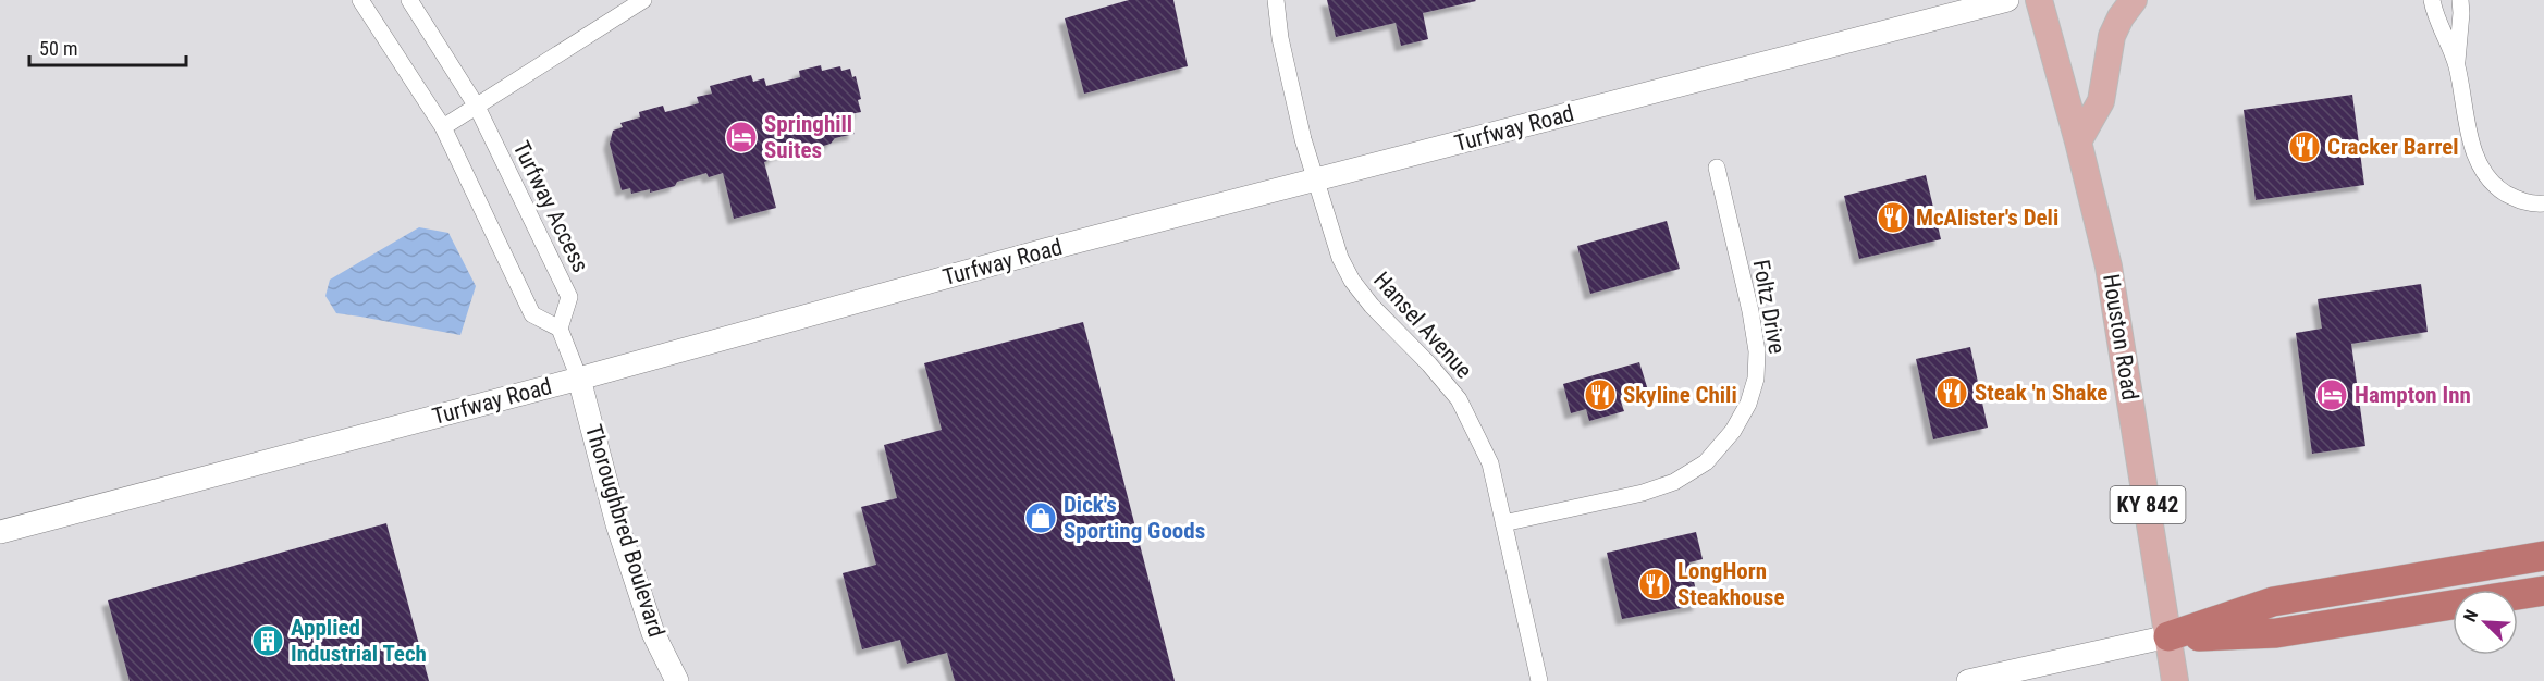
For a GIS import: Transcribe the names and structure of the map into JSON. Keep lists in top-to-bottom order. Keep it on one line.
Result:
{"streets":{"main road":["Turfway Road","Houston Road","KY 842","Thoroughbred Boulevard"],"street":["Turfway Access","Foltz Drive","Hansel Avenue"]},"crossings":[["Turfway Road","Hansel Avenue"],["Turfway Road","Thoroughbred Boulevard"],["Foltz Drive","Hansel Avenue"]],"places":{"hotel":["Springhill Suites","Hampton Inn"],"restaurant":["Cracker Barrel","McAlister's Deli","Steak 'n Shake","Skyline Chili","LongHorn Steakhouse"],"shop":["Dick's Sporting Goods"],"building":["Applied Industrial Tech"]},"scale_bar":"50 m","north":"top left"}
